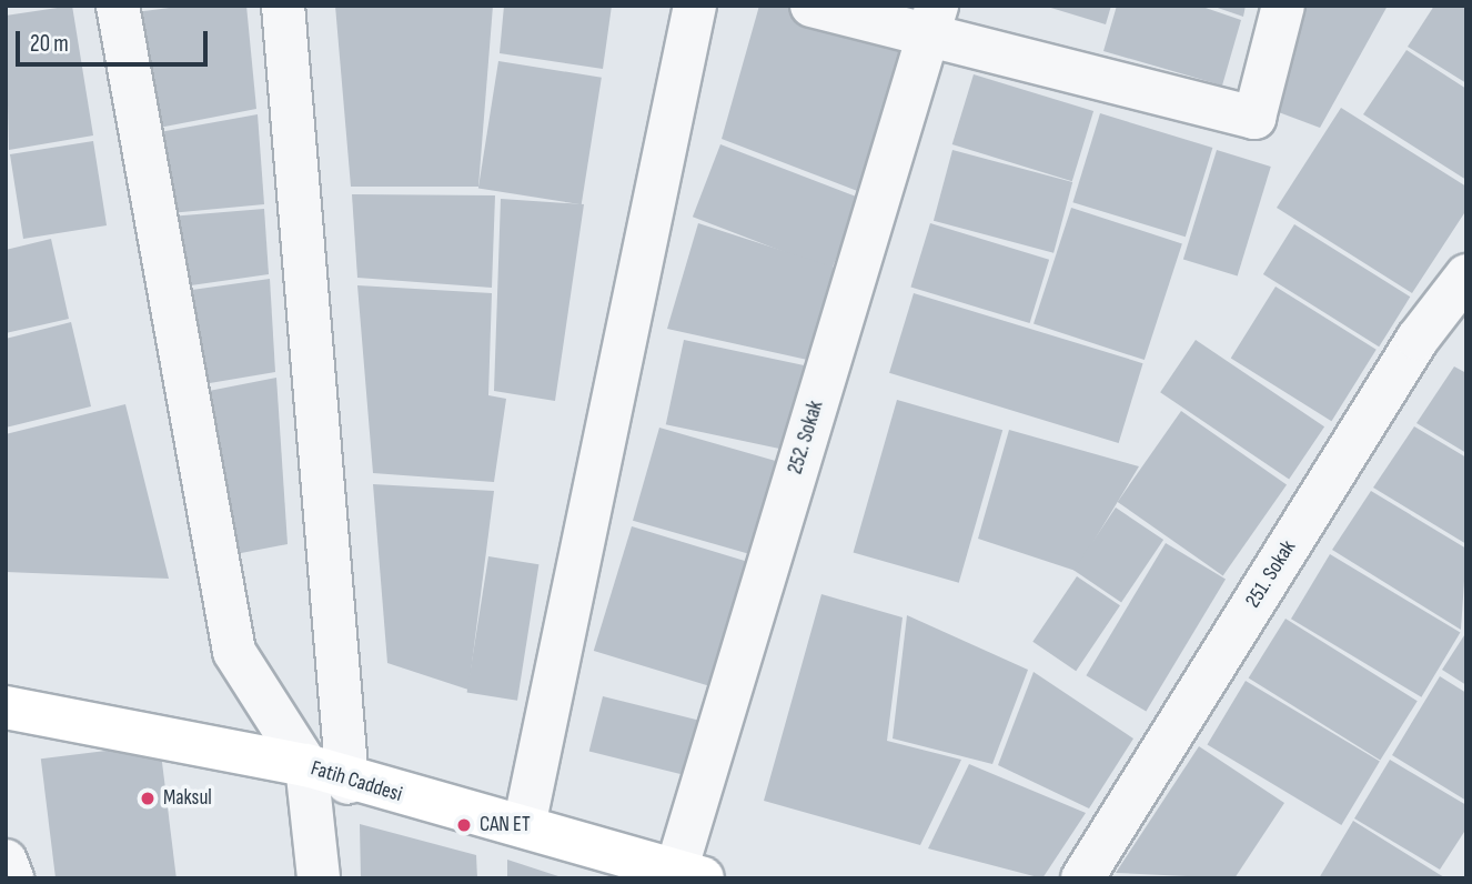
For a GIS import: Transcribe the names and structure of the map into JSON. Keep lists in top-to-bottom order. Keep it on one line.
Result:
{"streets":{"main road":["Fatih Caddesi"],"street":["252. Sokak","251. Sokak"]},"crossings":[["252. Sokak","Fatih Caddesi"]],"places":["Maksul","CAN ET"],"scale_bar":"20 m"}
